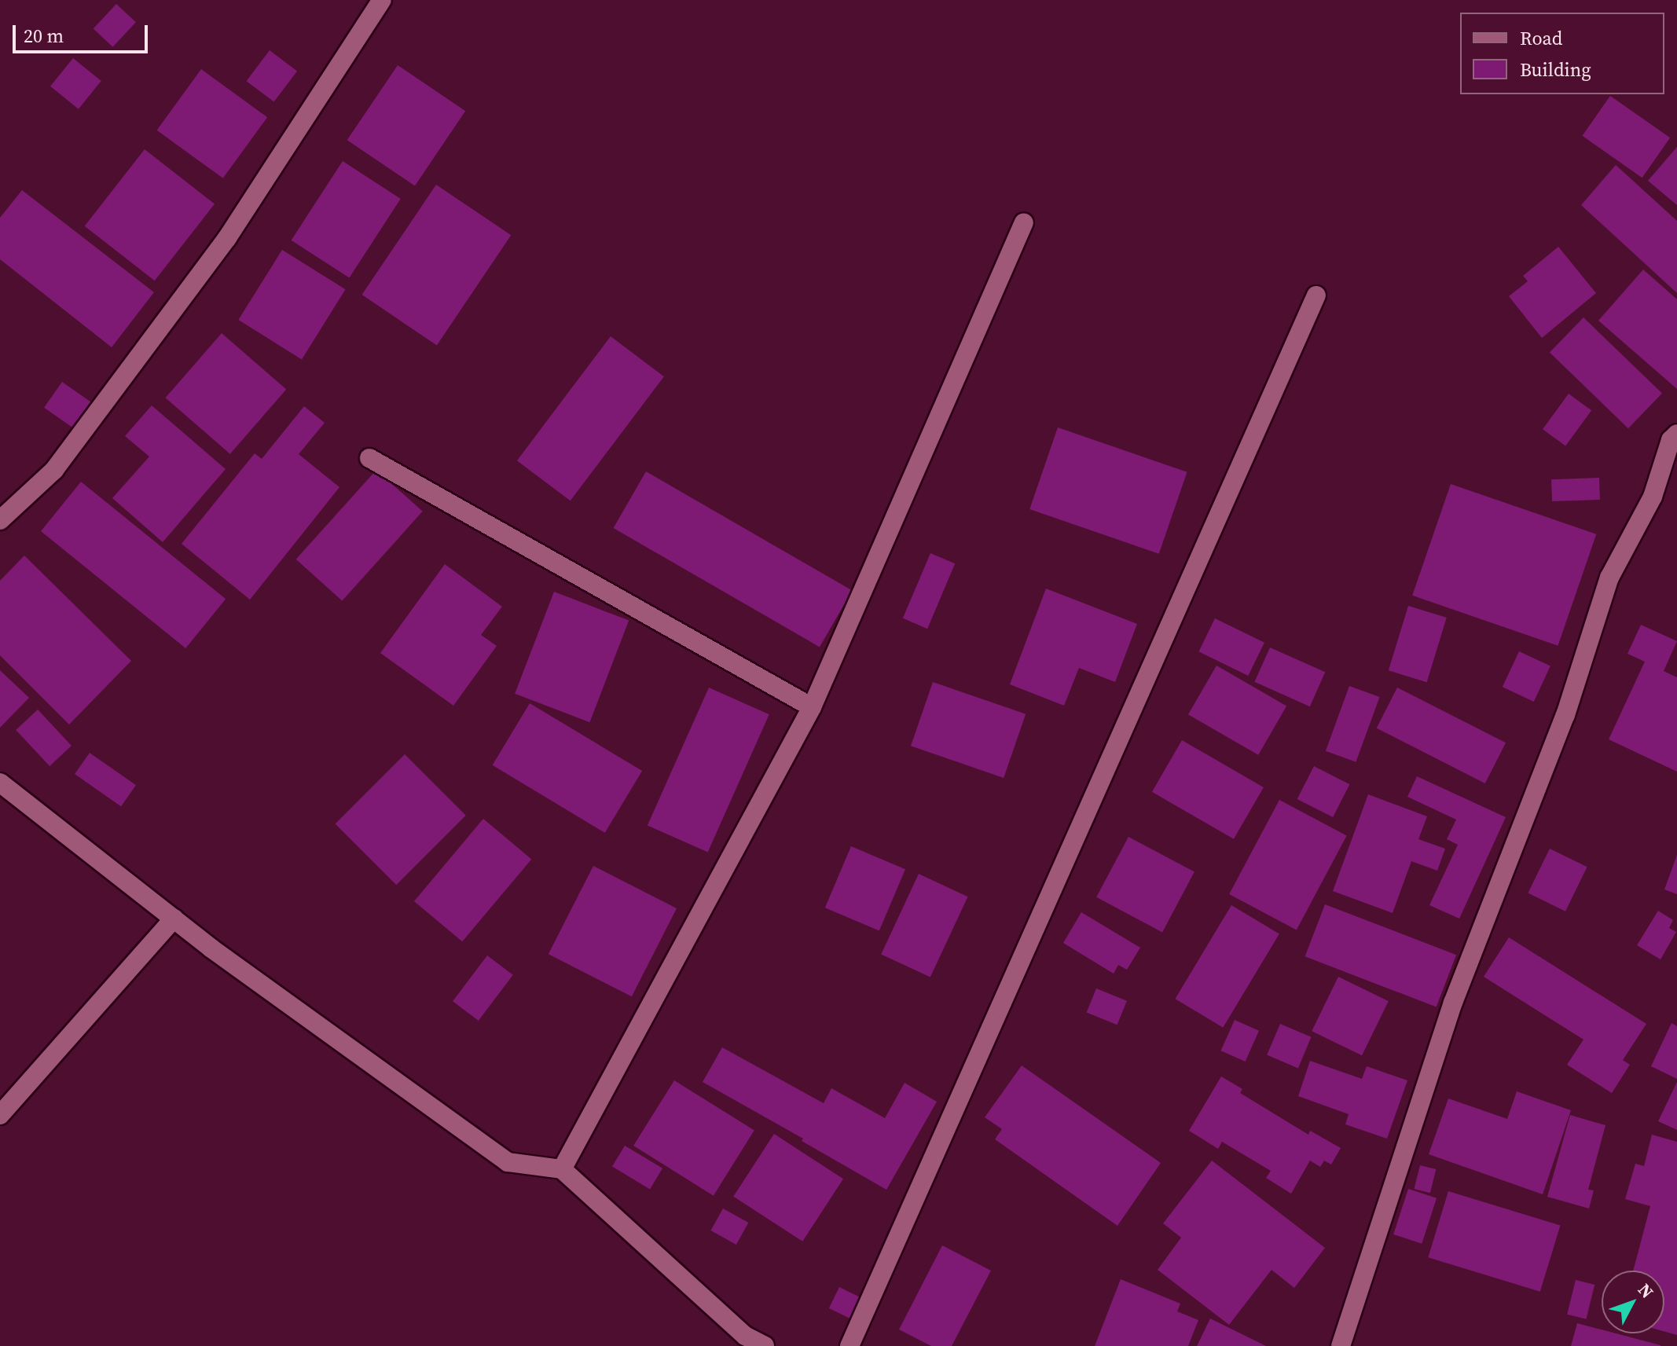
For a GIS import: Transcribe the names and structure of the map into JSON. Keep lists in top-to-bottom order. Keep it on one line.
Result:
{"legend":["Road","Building"],"scale_bar":"20 m","north":"top right"}
